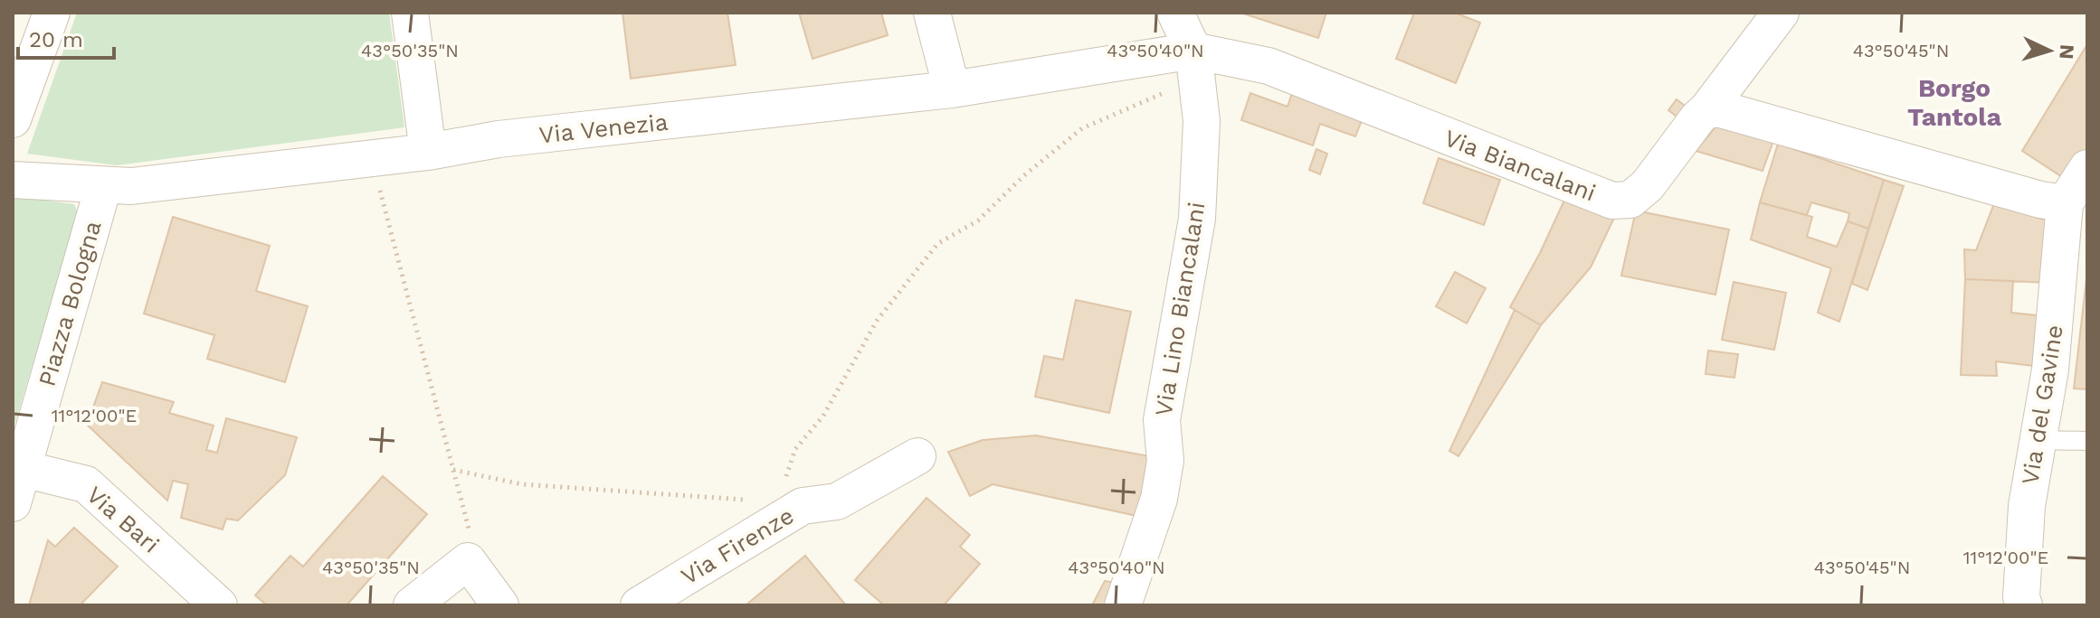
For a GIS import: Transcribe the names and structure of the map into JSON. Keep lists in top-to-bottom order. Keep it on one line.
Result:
{"streets":{"street":["Via Venezia","Via Biancalani","Piazza Bologna","Via Lino Biancalani","Via del Gavine","Via Bari","Via Firenze"]},"crossings":[["Via Venezia","Via Biancalani"],["Via Venezia","Piazza Bologna"],["Via Venezia","Via Lino Biancalani"],["Via Biancalani","Via Lino Biancalani"],["Piazza Bologna","Via Bari"]],"districts":["Borgo Tantola"],"scale_bar":"20 m","north":"right","coordinates":["43°50'35\"N","43°50'40\"N","43°50'45\"N","11°12'00\"E"]}
